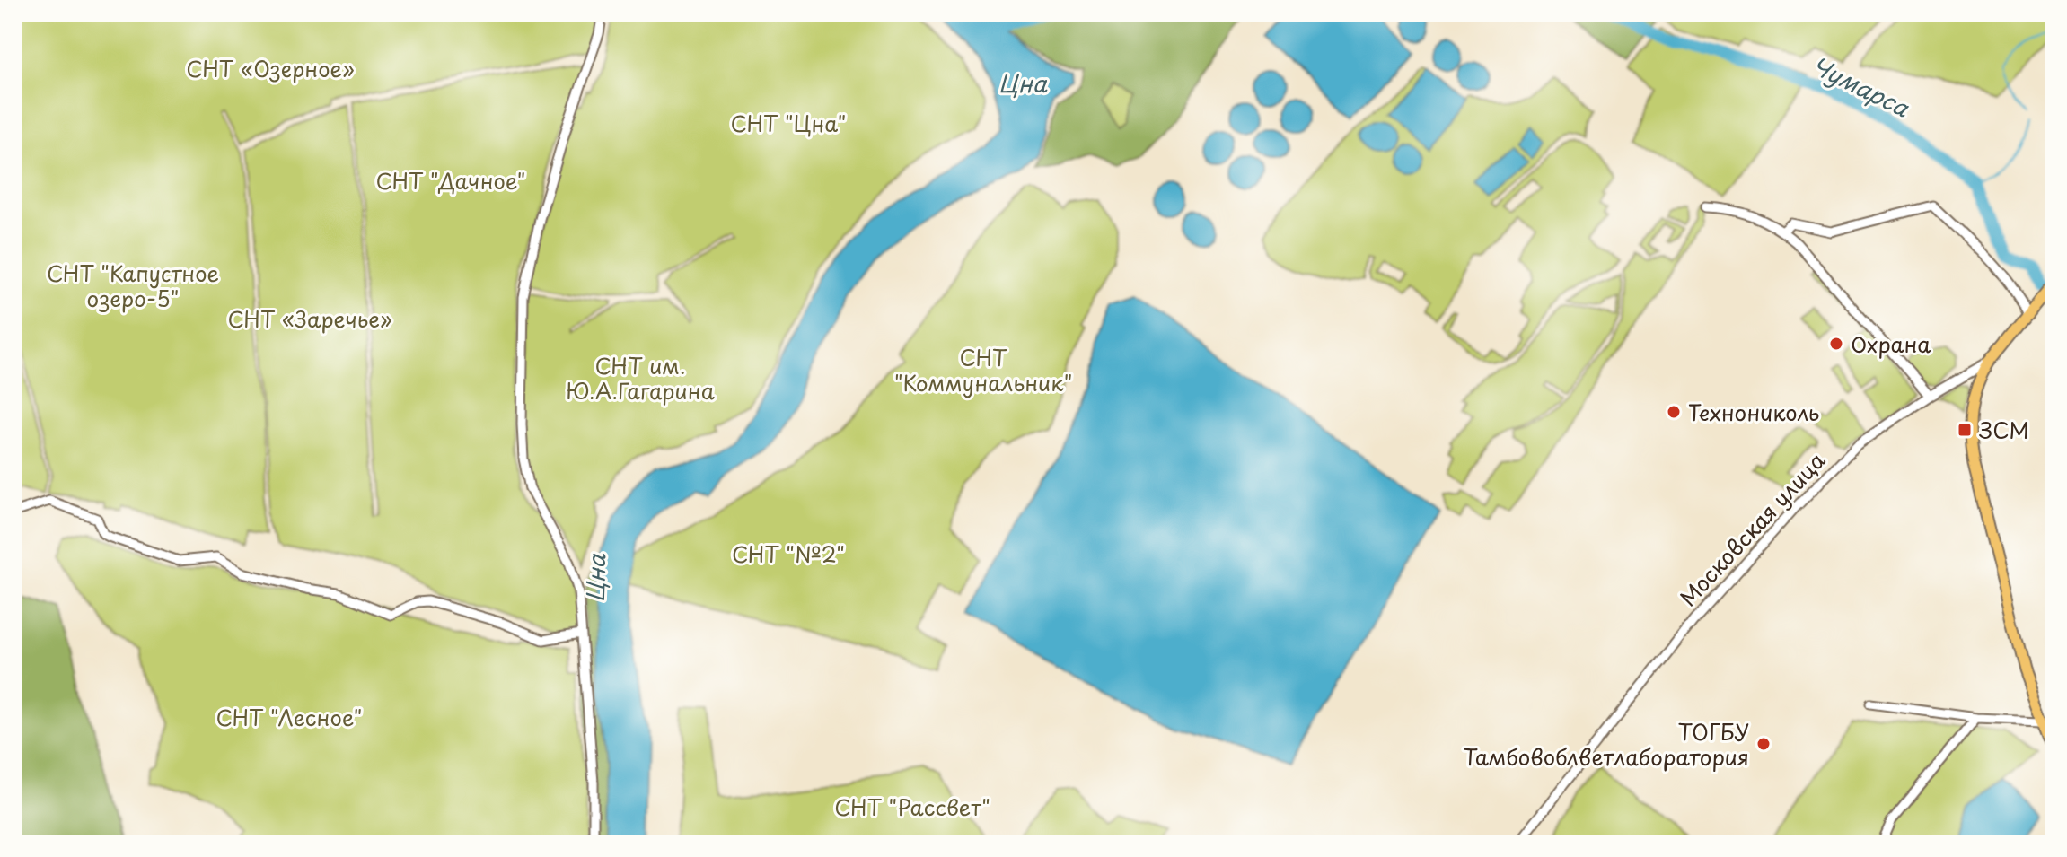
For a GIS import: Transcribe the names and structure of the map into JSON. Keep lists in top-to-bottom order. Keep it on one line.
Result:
{"streets":{"main road":["Московская улица"]},"water":["Цна","Чумарса"],"parks":["СНТ «Озерное»","СНТ \"Цна\"","СНТ \"Дачное\"","СНТ \"Капустное озеро-5\"","СНТ «Заречье»","СНТ \"Коммунальник\"","СНТ им. Ю.А.Гагарина","СНТ \"№2\"","СНТ \"Лесное\"","СНТ \"Рассвет\""],"places":{"other":["Охрана","Технониколь","ТОГБУ Тамбовоблветлаборатория"],"transit":["ЗСМ"]}}
